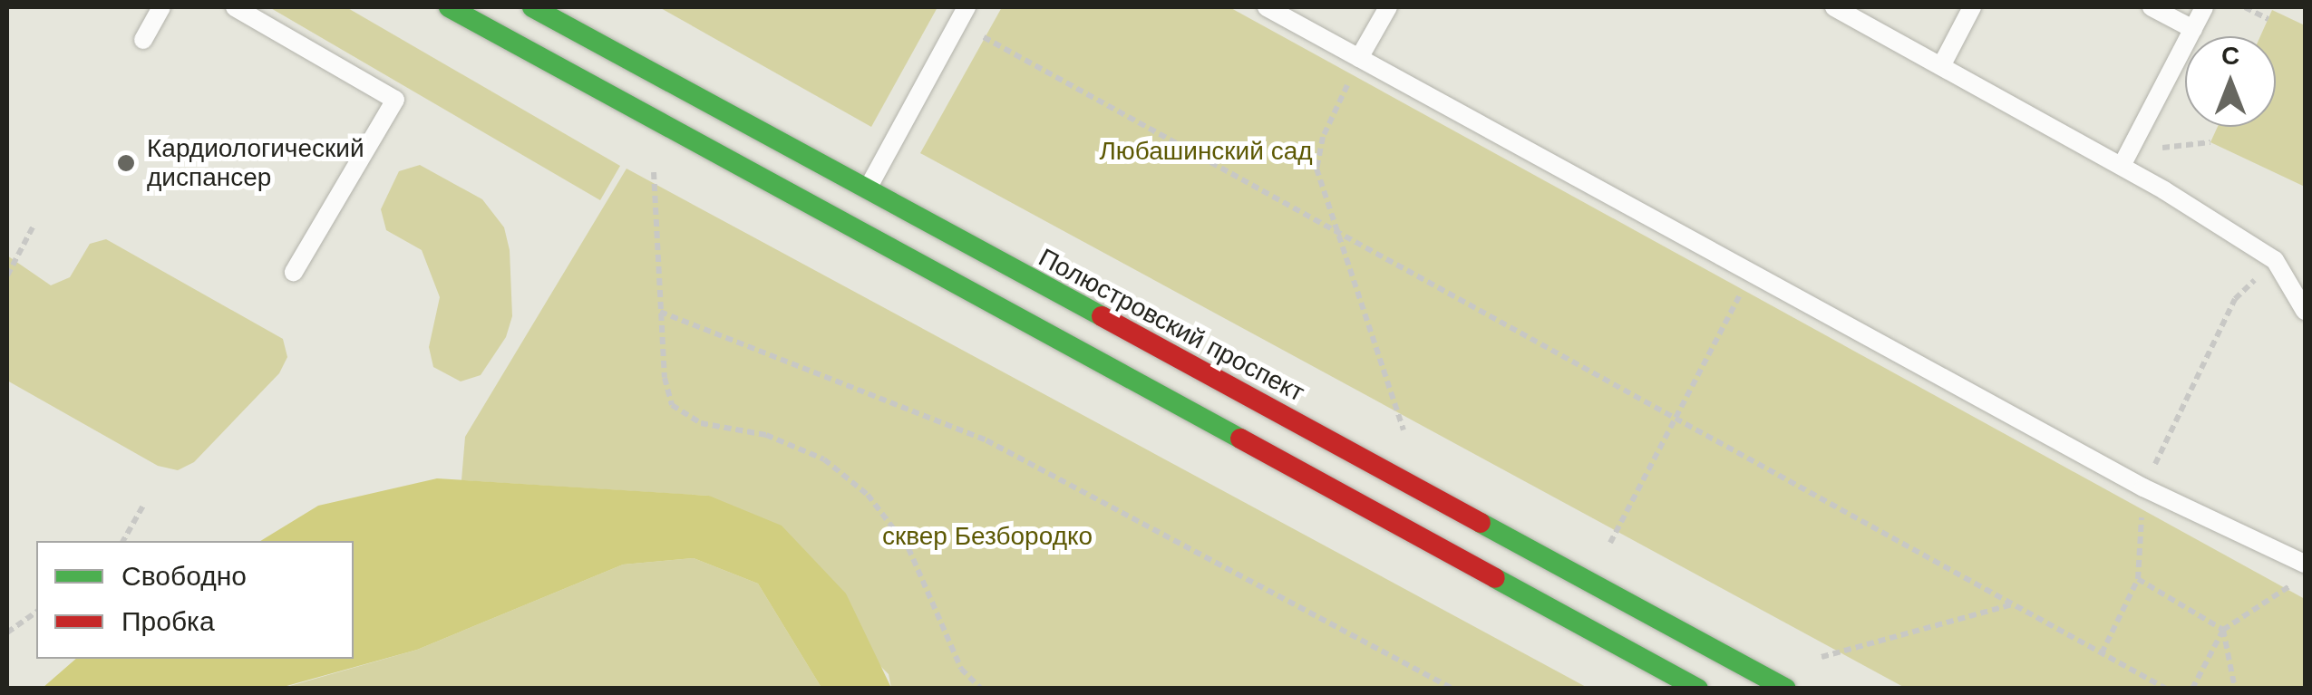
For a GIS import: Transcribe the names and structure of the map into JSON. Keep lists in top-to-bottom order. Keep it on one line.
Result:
{"streets":{"main road":["Полюстровский проспект"]},"parks":["Любашинский сад","сквер Безбородко"],"places":["Кардиологический диспансер"],"legend":["Свободно","Пробка"],"north":"top"}
